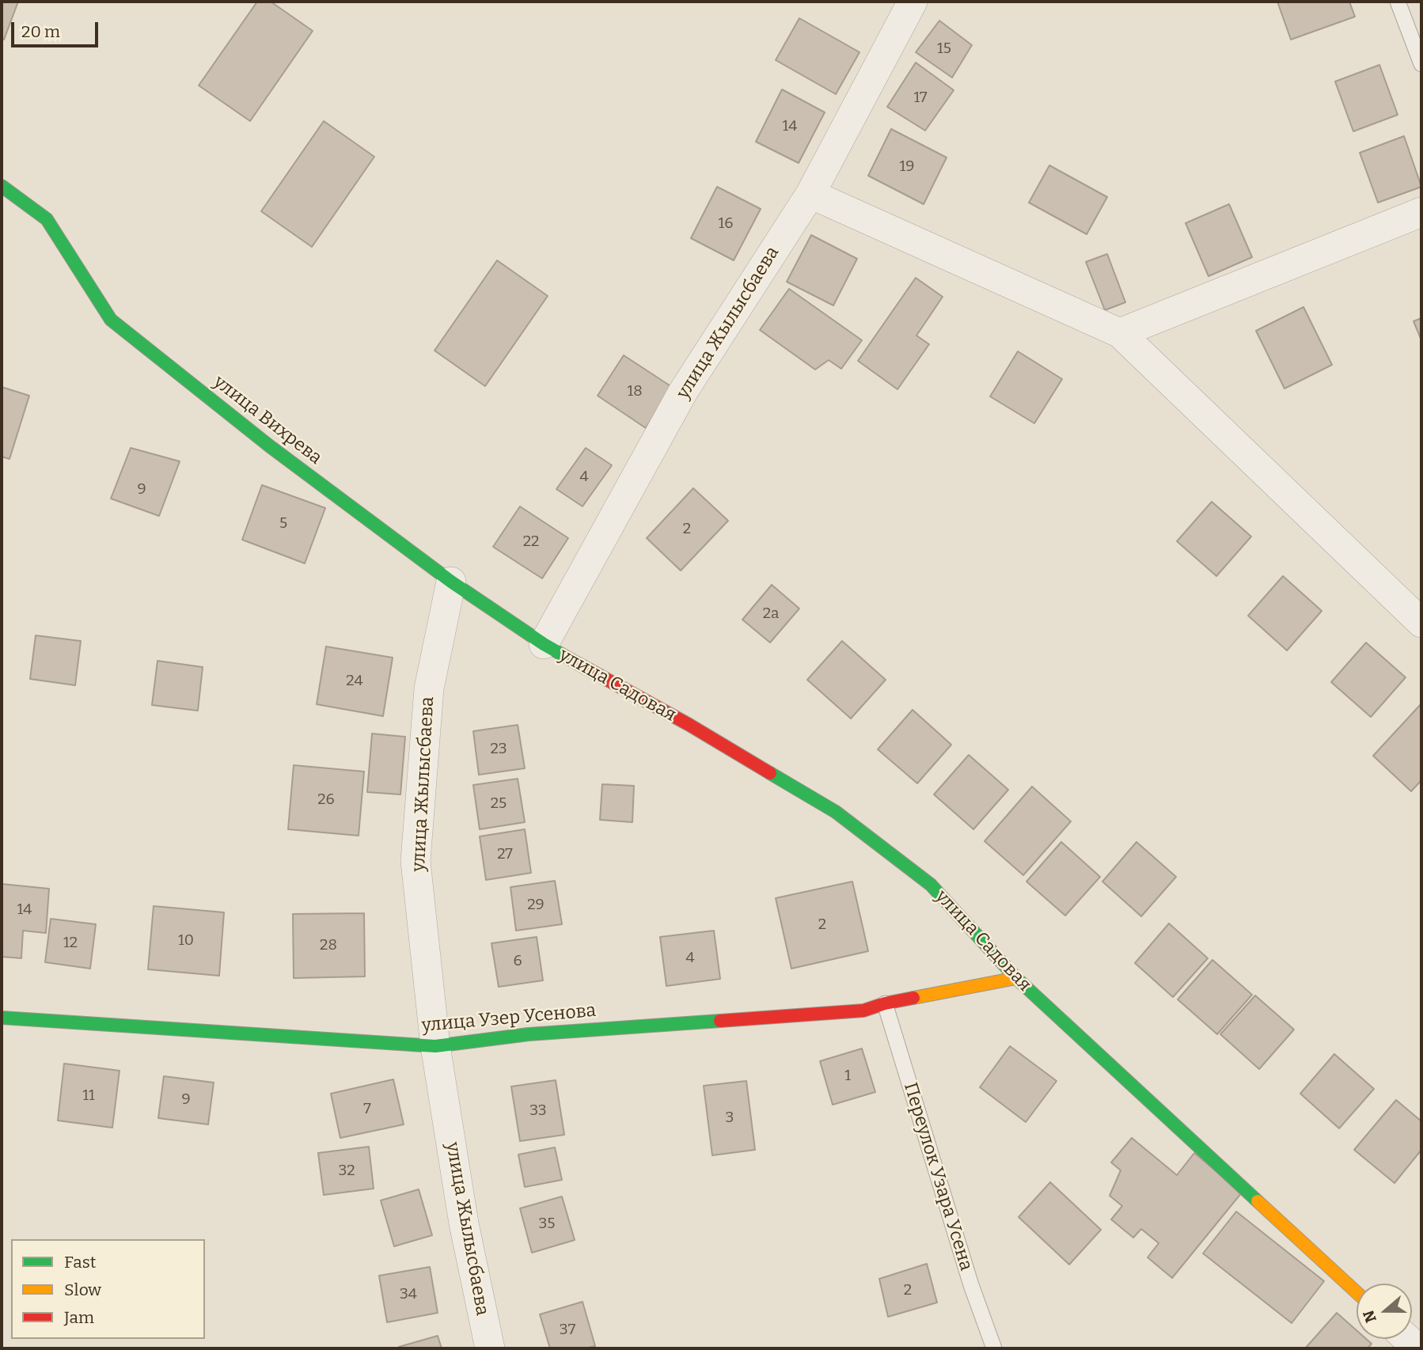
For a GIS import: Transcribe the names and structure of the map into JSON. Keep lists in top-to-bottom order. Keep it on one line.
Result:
{"streets":{"street":["улица Жылысбаева","улица Вихрева","улица Садовая","улица Узер Усенова"],"lane":["Переулок Узара Усена"]},"crossings":[["улица Жылысбаева","улица Вихрева"],["улица Жылысбаева","улица Садовая"],["улица Жылысбаева","улица Узер Усенова"],["улица Вихрева","улица Садовая"],["улица Садовая","улица Узер Усенова"],["улица Узер Усенова","Переулок Узара Усена"]],"house_numbers":["15","17","14","19","16","18","4","9","5","2","22","2а","24","23","26","25","27","29","14","2","10","12","28","4","6","1","11","9","7","33","3","32","35","2","34","37"],"legend":["Fast","Slow","Jam"],"scale_bar":"20 m","north":"left"}
